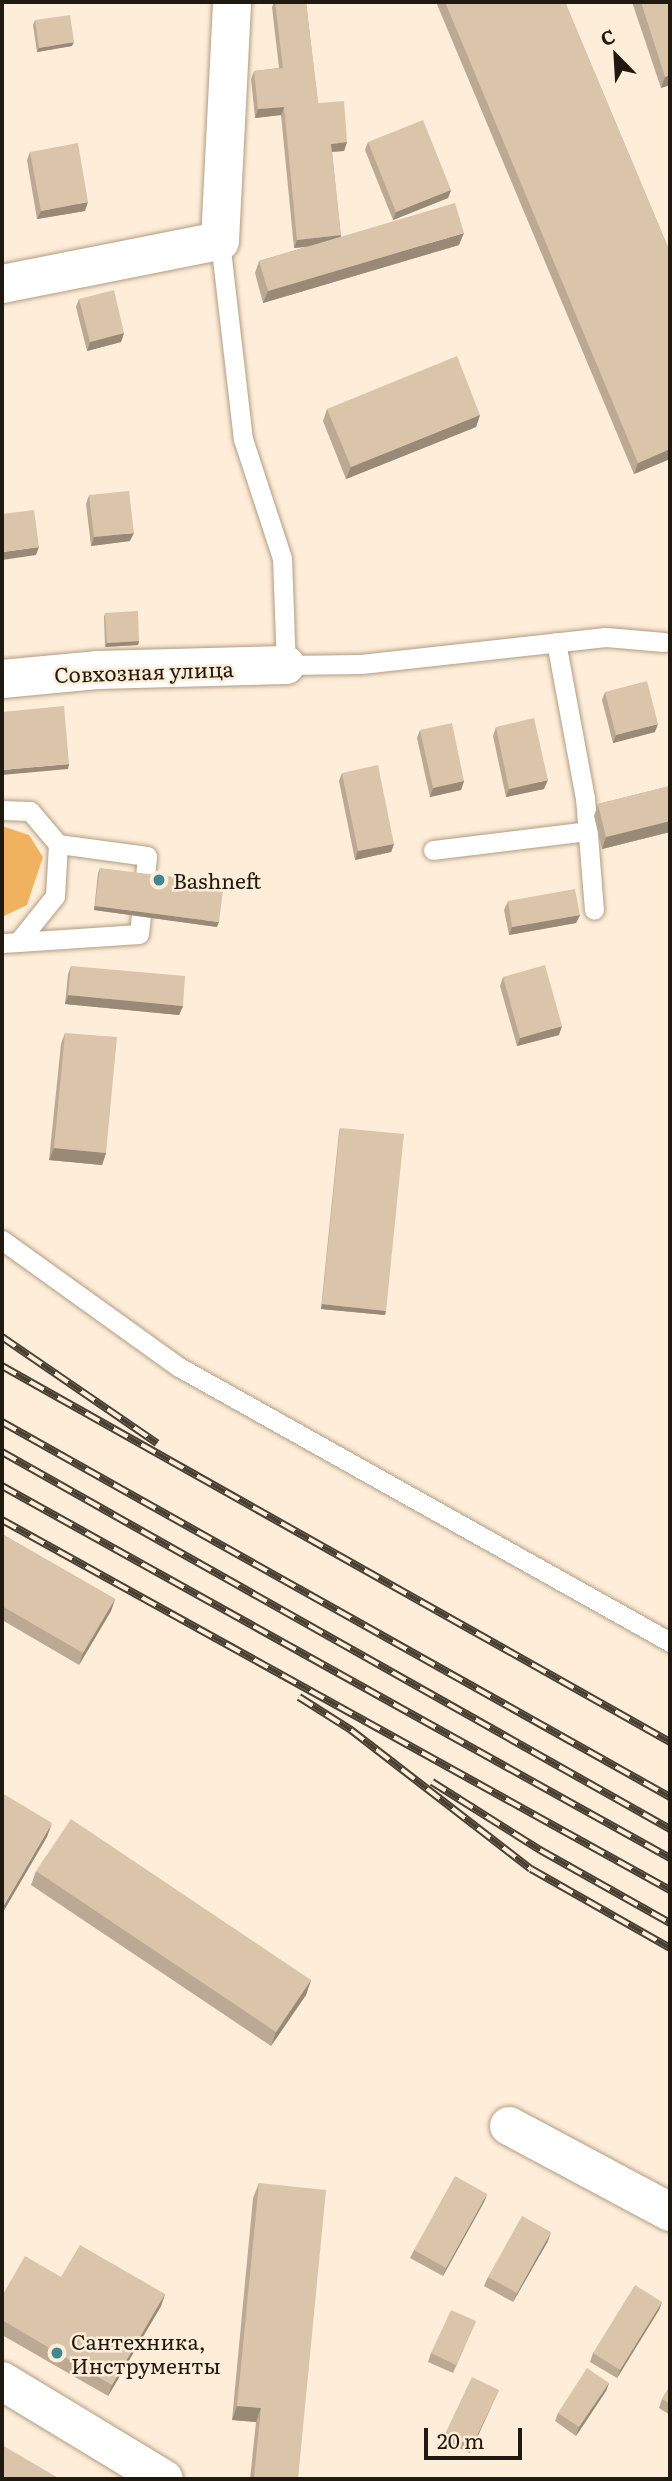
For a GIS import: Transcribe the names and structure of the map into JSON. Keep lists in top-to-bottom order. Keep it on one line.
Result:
{"streets":{"street":["Совхозная улица"]},"places":["Bashneft","Сантехника, Инструменты"],"scale_bar":"20 m","north":"top left"}
